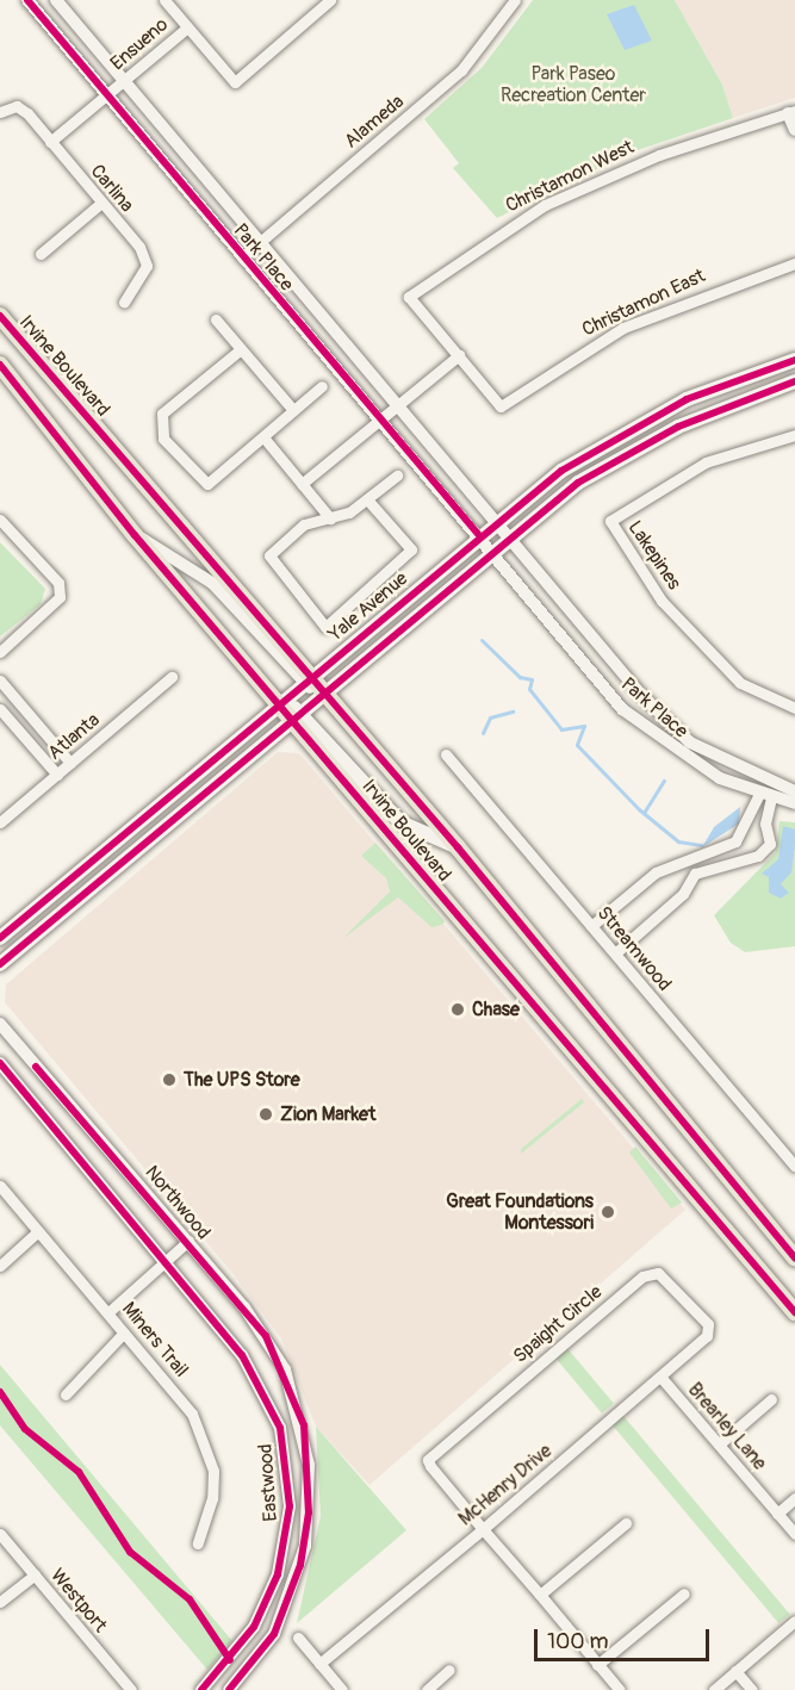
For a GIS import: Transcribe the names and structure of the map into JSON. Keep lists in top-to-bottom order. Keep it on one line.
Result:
{"streets":{"main road":["Irvine Boulevard","Yale Avenue"],"street":["Ensueno","Alameda","Christamon West","Carlina","Park Place","Christamon East","Lakepines","Atlanta","Streamwood","Northwood","Spaight Circle","Miners Trail","Brearley Lane","Eastwood","McHenry Drive","Westport"]},"crossings":[["Ensueno","Carlina"],["Ensueno","Park Place"],["Alameda","Park Place"],["Christamon West","Christamon East"],["Park Place","Yale Avenue"],["Irvine Boulevard","Yale Avenue"],["Northwood","Eastwood"],["Spaight Circle","McHenry Drive"],["Brearley Lane","McHenry Drive"]],"parks":["Park Paseo Recreation Center"],"places":["Chase","The UPS Store","Zion Market","Great Foundations Montessori"],"scale_bar":"100 m"}
